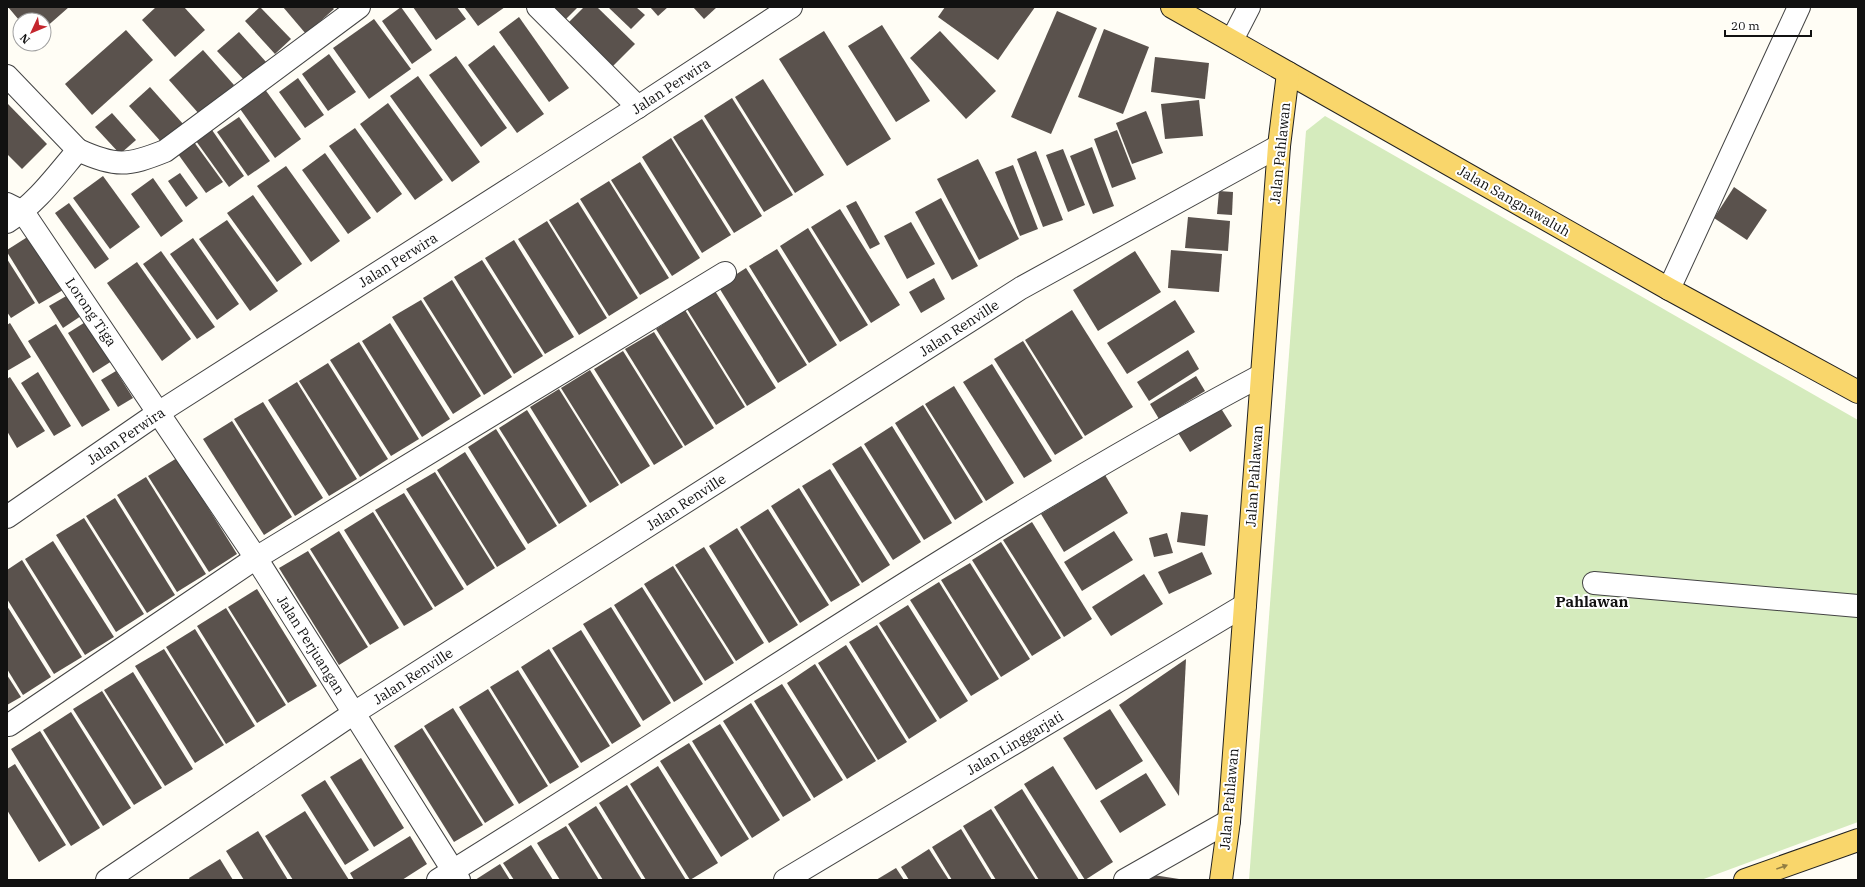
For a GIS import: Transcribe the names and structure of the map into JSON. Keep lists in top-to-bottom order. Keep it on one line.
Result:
{"streets":{"main road":["Jalan Pahlawan","Jalan Sangnawaluh"],"street":["Jalan Perwira","Lorong Tiga","Jalan Renville","Jalan Perjuangan","Jalan Linggarjati"]},"crossings":[["Jalan Perwira","Lorong Tiga"],["Jalan Perwira","Jalan Perjuangan"],["Jalan Pahlawan","Jalan Sangnawaluh"],["Jalan Pahlawan","Jalan Renville"],["Jalan Pahlawan","Jalan Linggarjati"],["Lorong Tiga","Jalan Perjuangan"],["Jalan Renville","Jalan Perjuangan"]],"districts":["Pahlawan"],"scale_bar":"20 m","north":"bottom left"}
